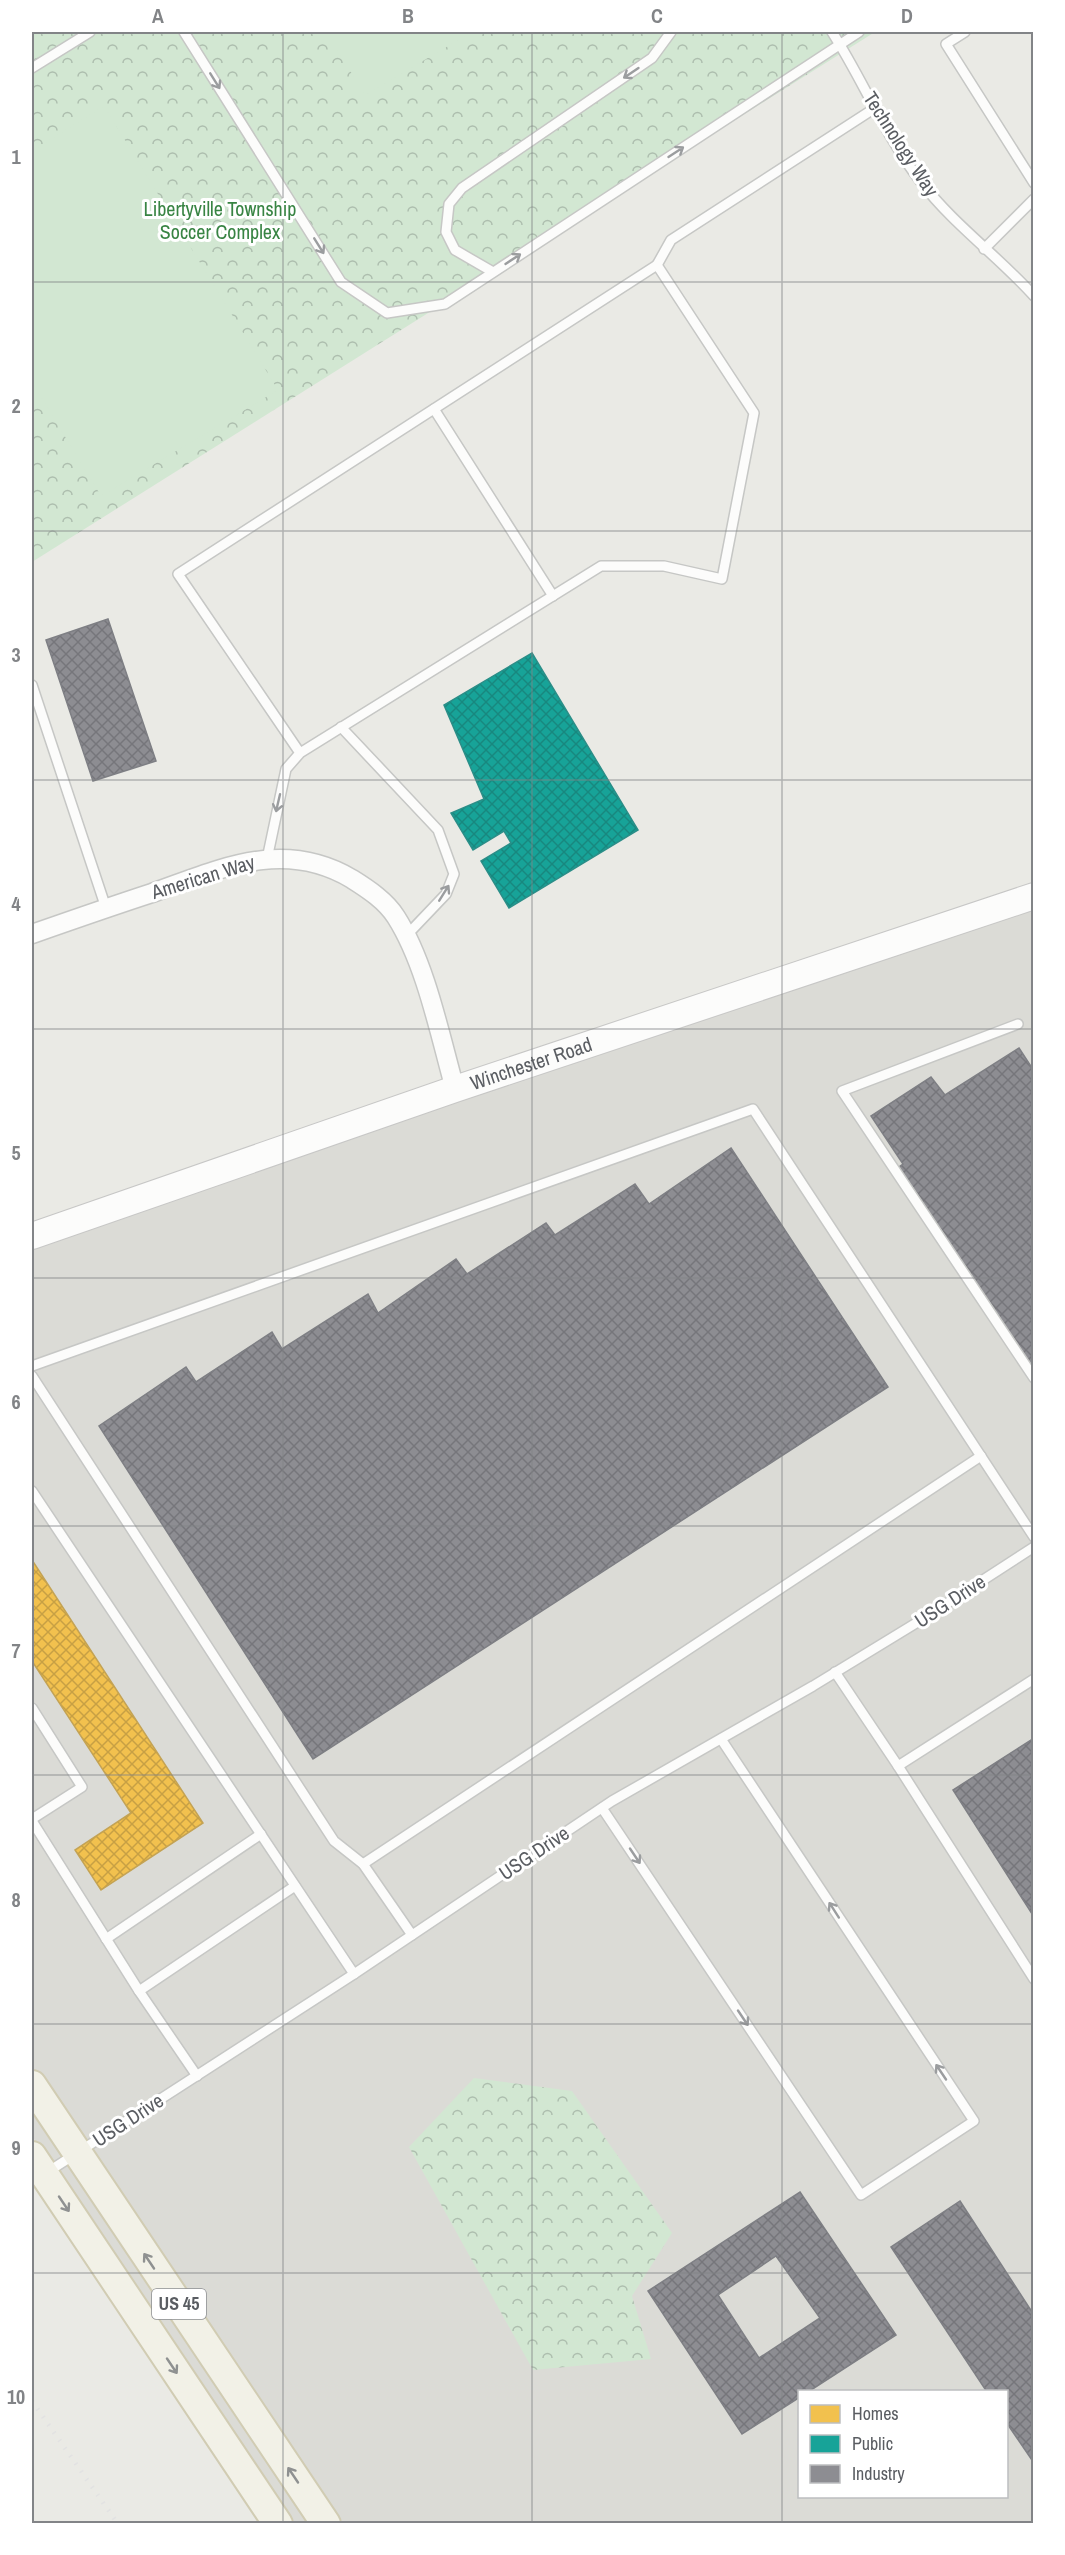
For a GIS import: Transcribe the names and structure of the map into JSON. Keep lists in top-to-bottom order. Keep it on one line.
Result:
{"streets":{"main road":["Winchester Road","US 45"],"street":["American Way"],"lane":["Technology Way","USG Drive"]},"crossings":[["American Way","Winchester Road"],["USG Drive","US 45"]],"parks":["Libertyville Township Soccer Complex"],"legend":["Homes","Public","Industry"],"grid":{"columns":["A","B","C","D"],"rows":["1","2","3","4","5","6","7","8","9","10"]}}
